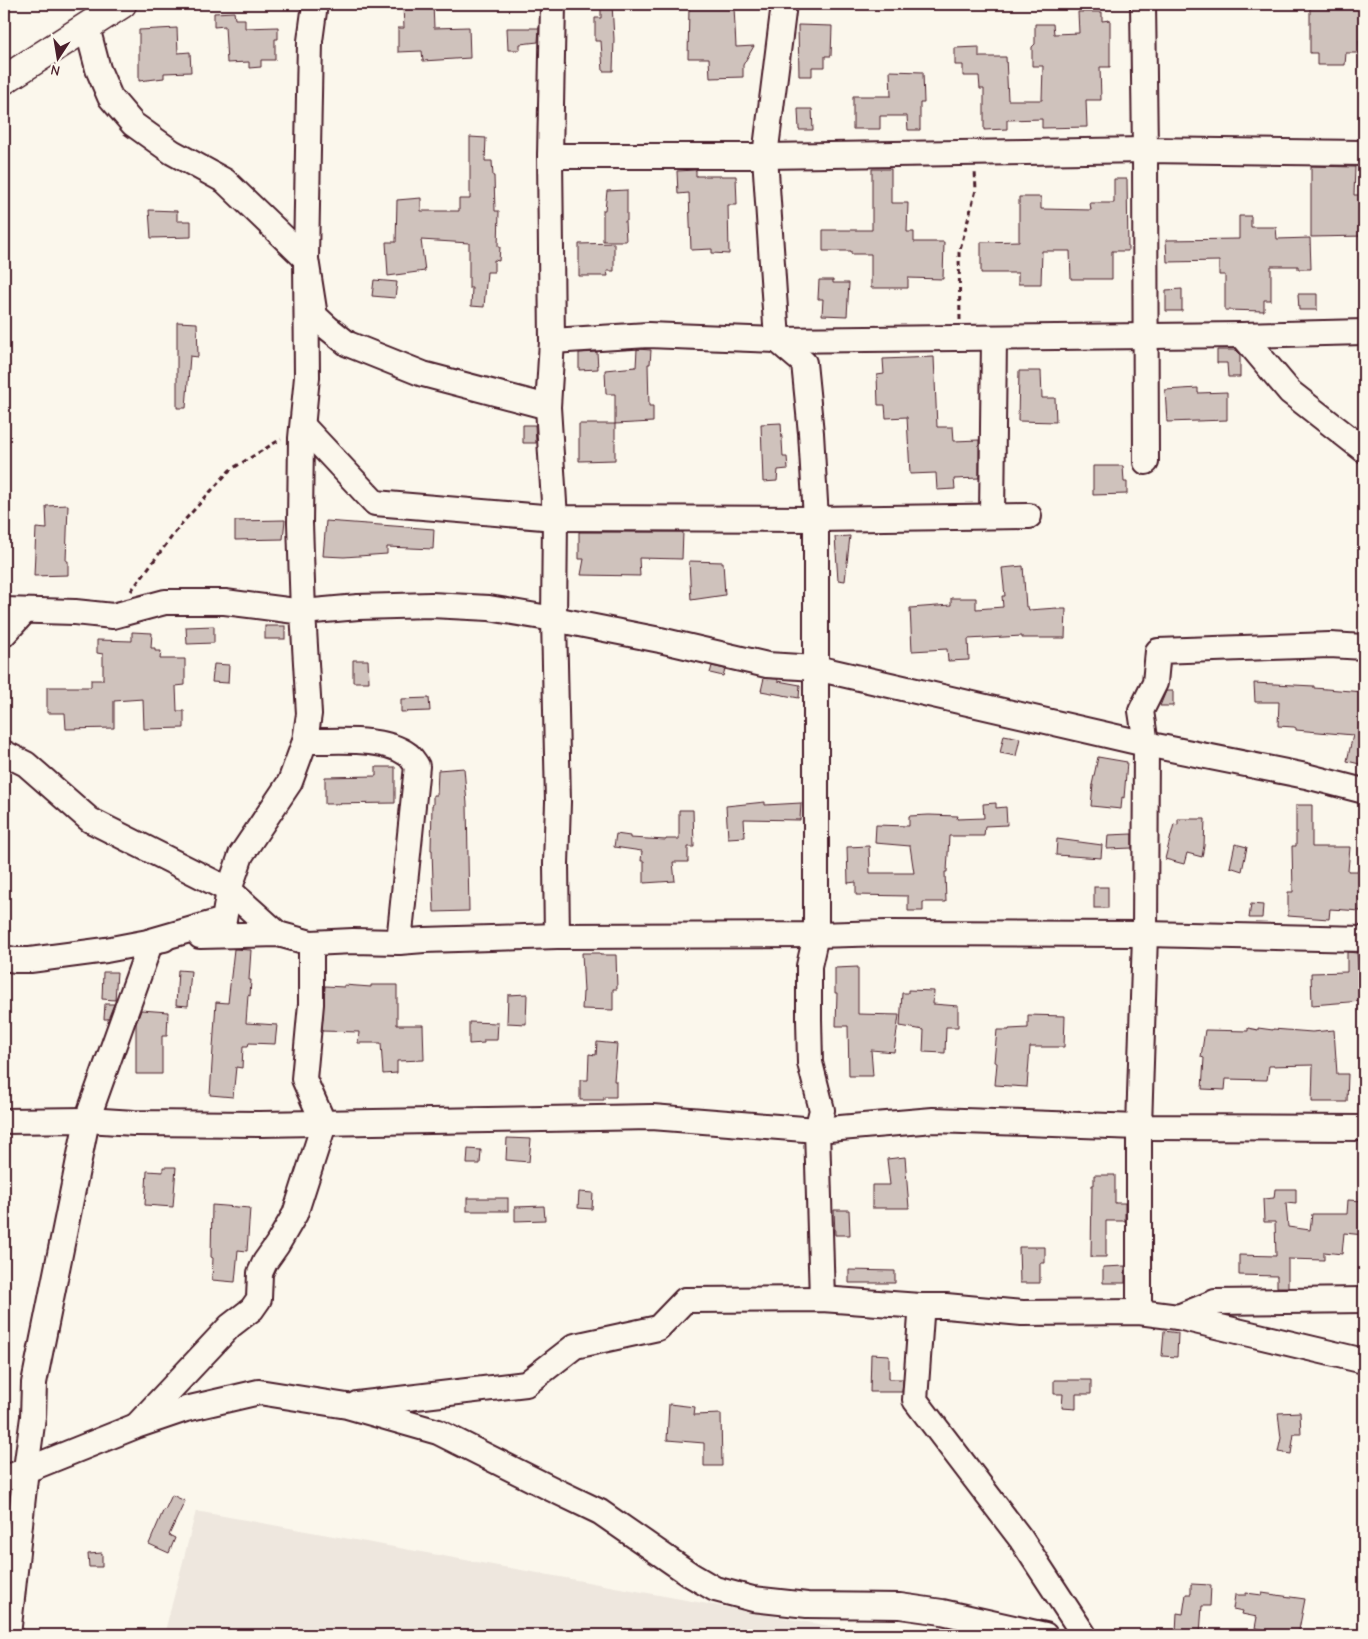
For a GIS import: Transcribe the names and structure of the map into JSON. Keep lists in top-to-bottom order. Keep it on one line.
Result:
{"north":"bottom"}
